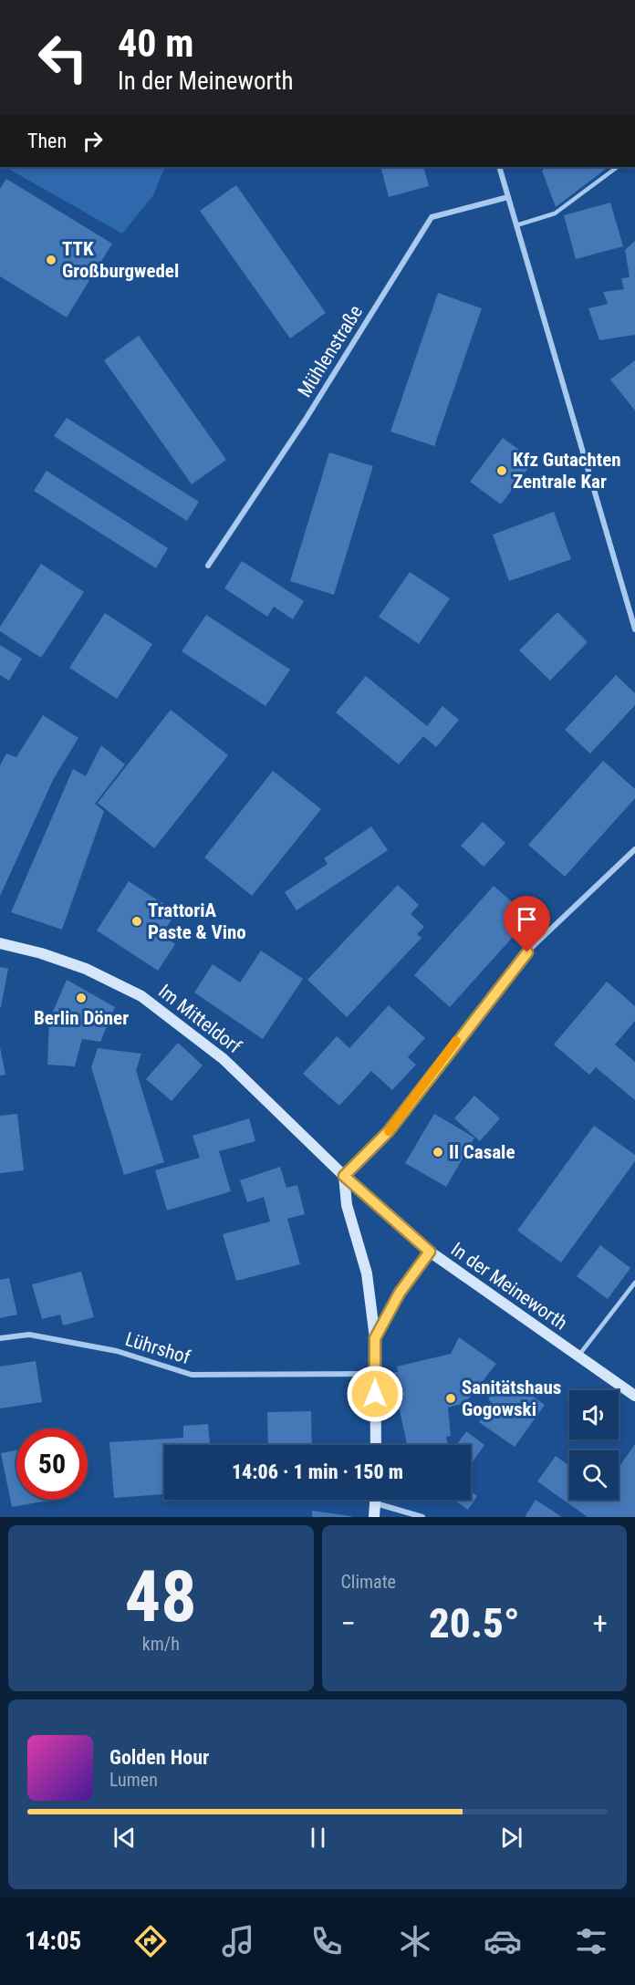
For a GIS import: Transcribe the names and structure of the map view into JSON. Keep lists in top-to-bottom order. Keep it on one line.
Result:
{"streets":{"main road":["Im Mitteldorf","In der Meineworth"],"street":["Mühlenstraße","Lührshof"]},"crossings":[["Im Mitteldorf","In der Meineworth"]],"places":["TTK Großburgwedel","Kfz Gutachten Zentrale Kar","TrattoriA Paste & Vino","Berlin Döner","Il Casale","Sanitätshaus Gogowski"],"page":{"turn":["40 m","In der Meineworth"],"then":"Then","limit":"50","trip":"14:06 · 1 min · 150 m","tile":[["48","km/h"],"Climate"],"heat":["−","20.5°","+"],"song":["Golden Hour","Lumen"],"tabs":"14:05"}}
